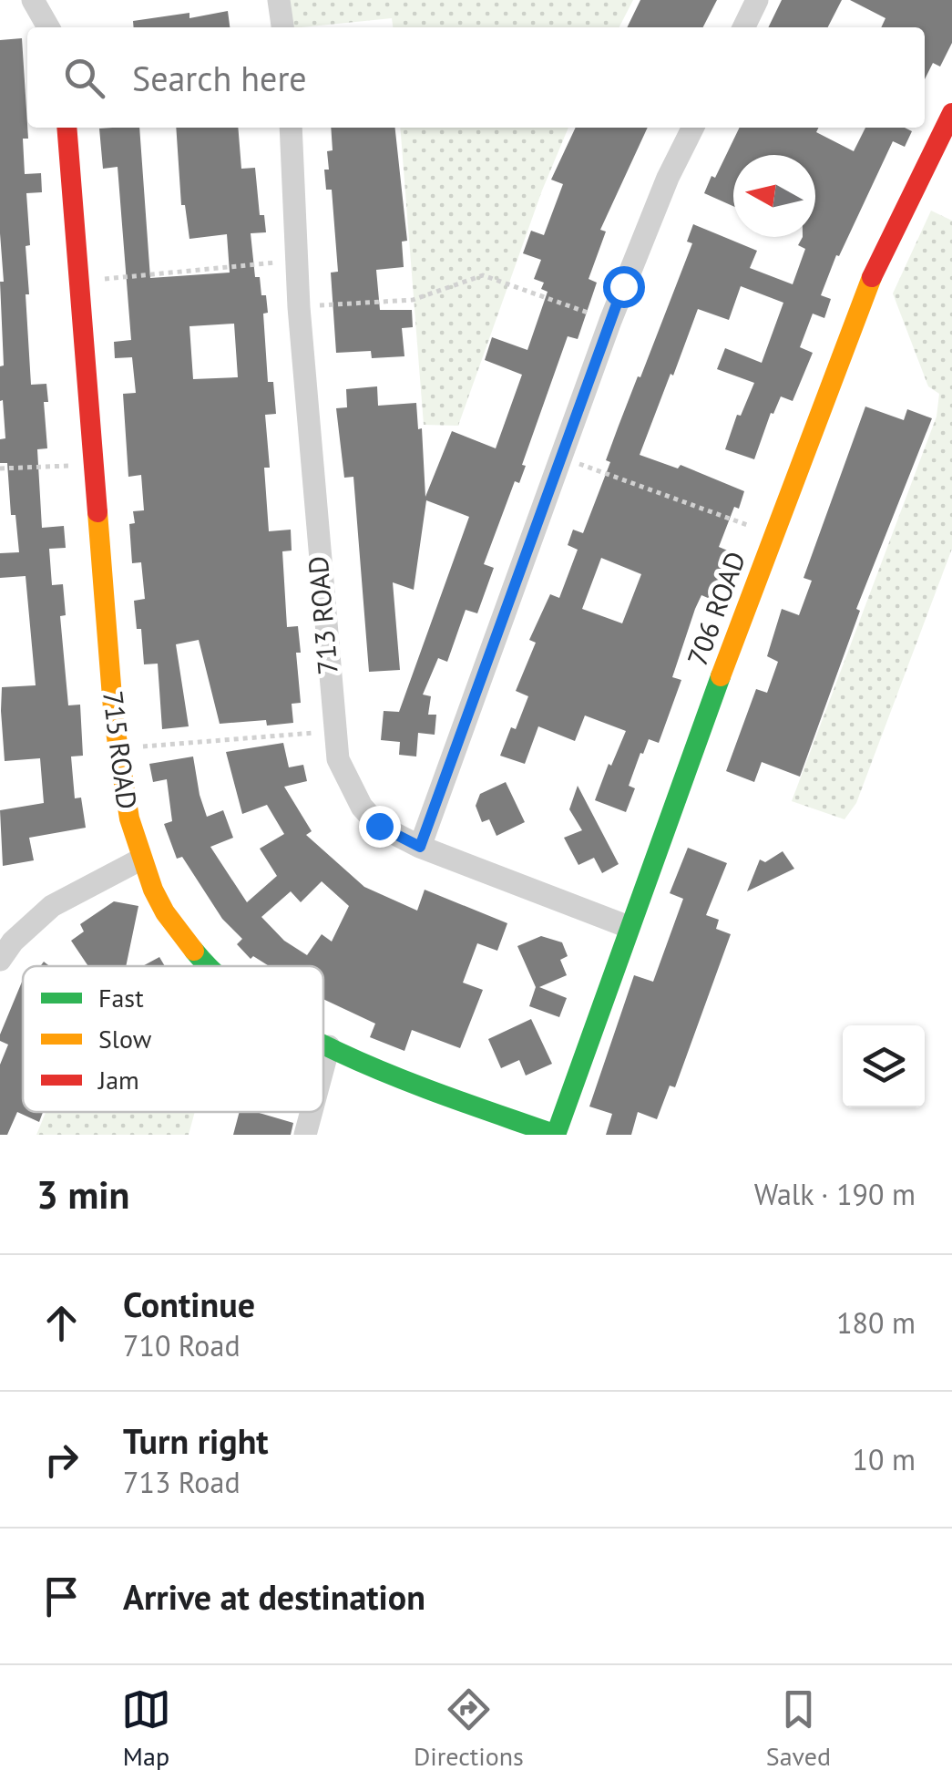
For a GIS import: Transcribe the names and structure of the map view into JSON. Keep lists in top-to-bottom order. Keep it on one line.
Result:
{"streets":{"street":["706 ROAD","713 ROAD","715 ROAD"]},"crossings":[["706 ROAD","713 ROAD"],["706 ROAD","715 ROAD"]],"legend":["Fast","Slow","Jam"],"north":"left","page":{"search":"Search here","heading":["3 min","Walk · 190 m"],"list":[["Continue","710 Road","180 m"],["Turn right","713 Road","10 m"],"Arrive at destination"],"nav":["Map","Directions","Saved"]}}
